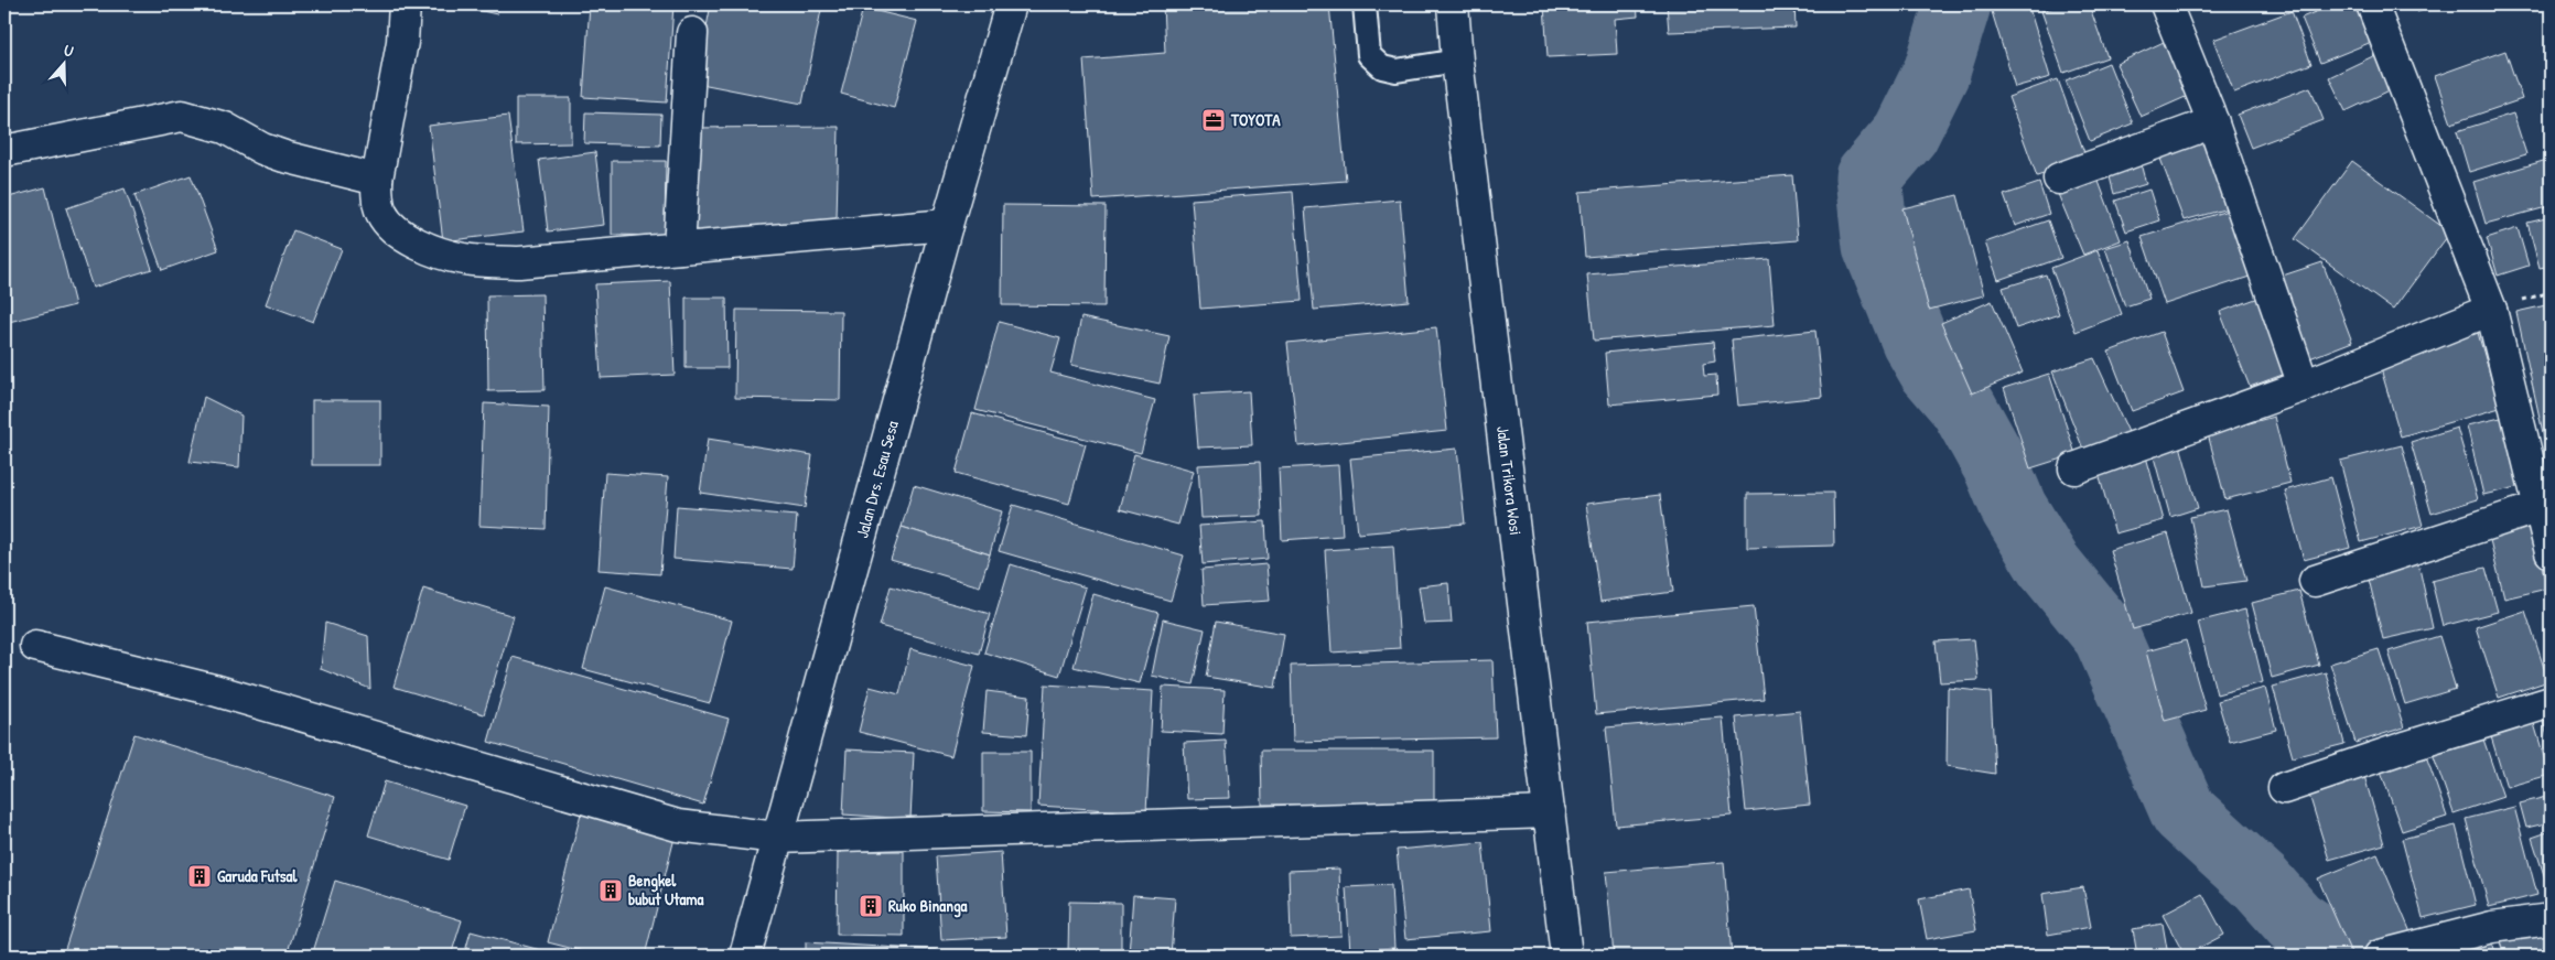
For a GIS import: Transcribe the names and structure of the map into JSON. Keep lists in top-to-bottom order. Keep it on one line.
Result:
{"streets":{"main road":["Jalan Drs. Esau Sesa","Jalan Trikora Wosi"]},"places":{"office":["TOYOTA"],"building":["Garuda Futsal","Bengkel bubut Utama","Ruko Binanga"]},"north":"top"}
